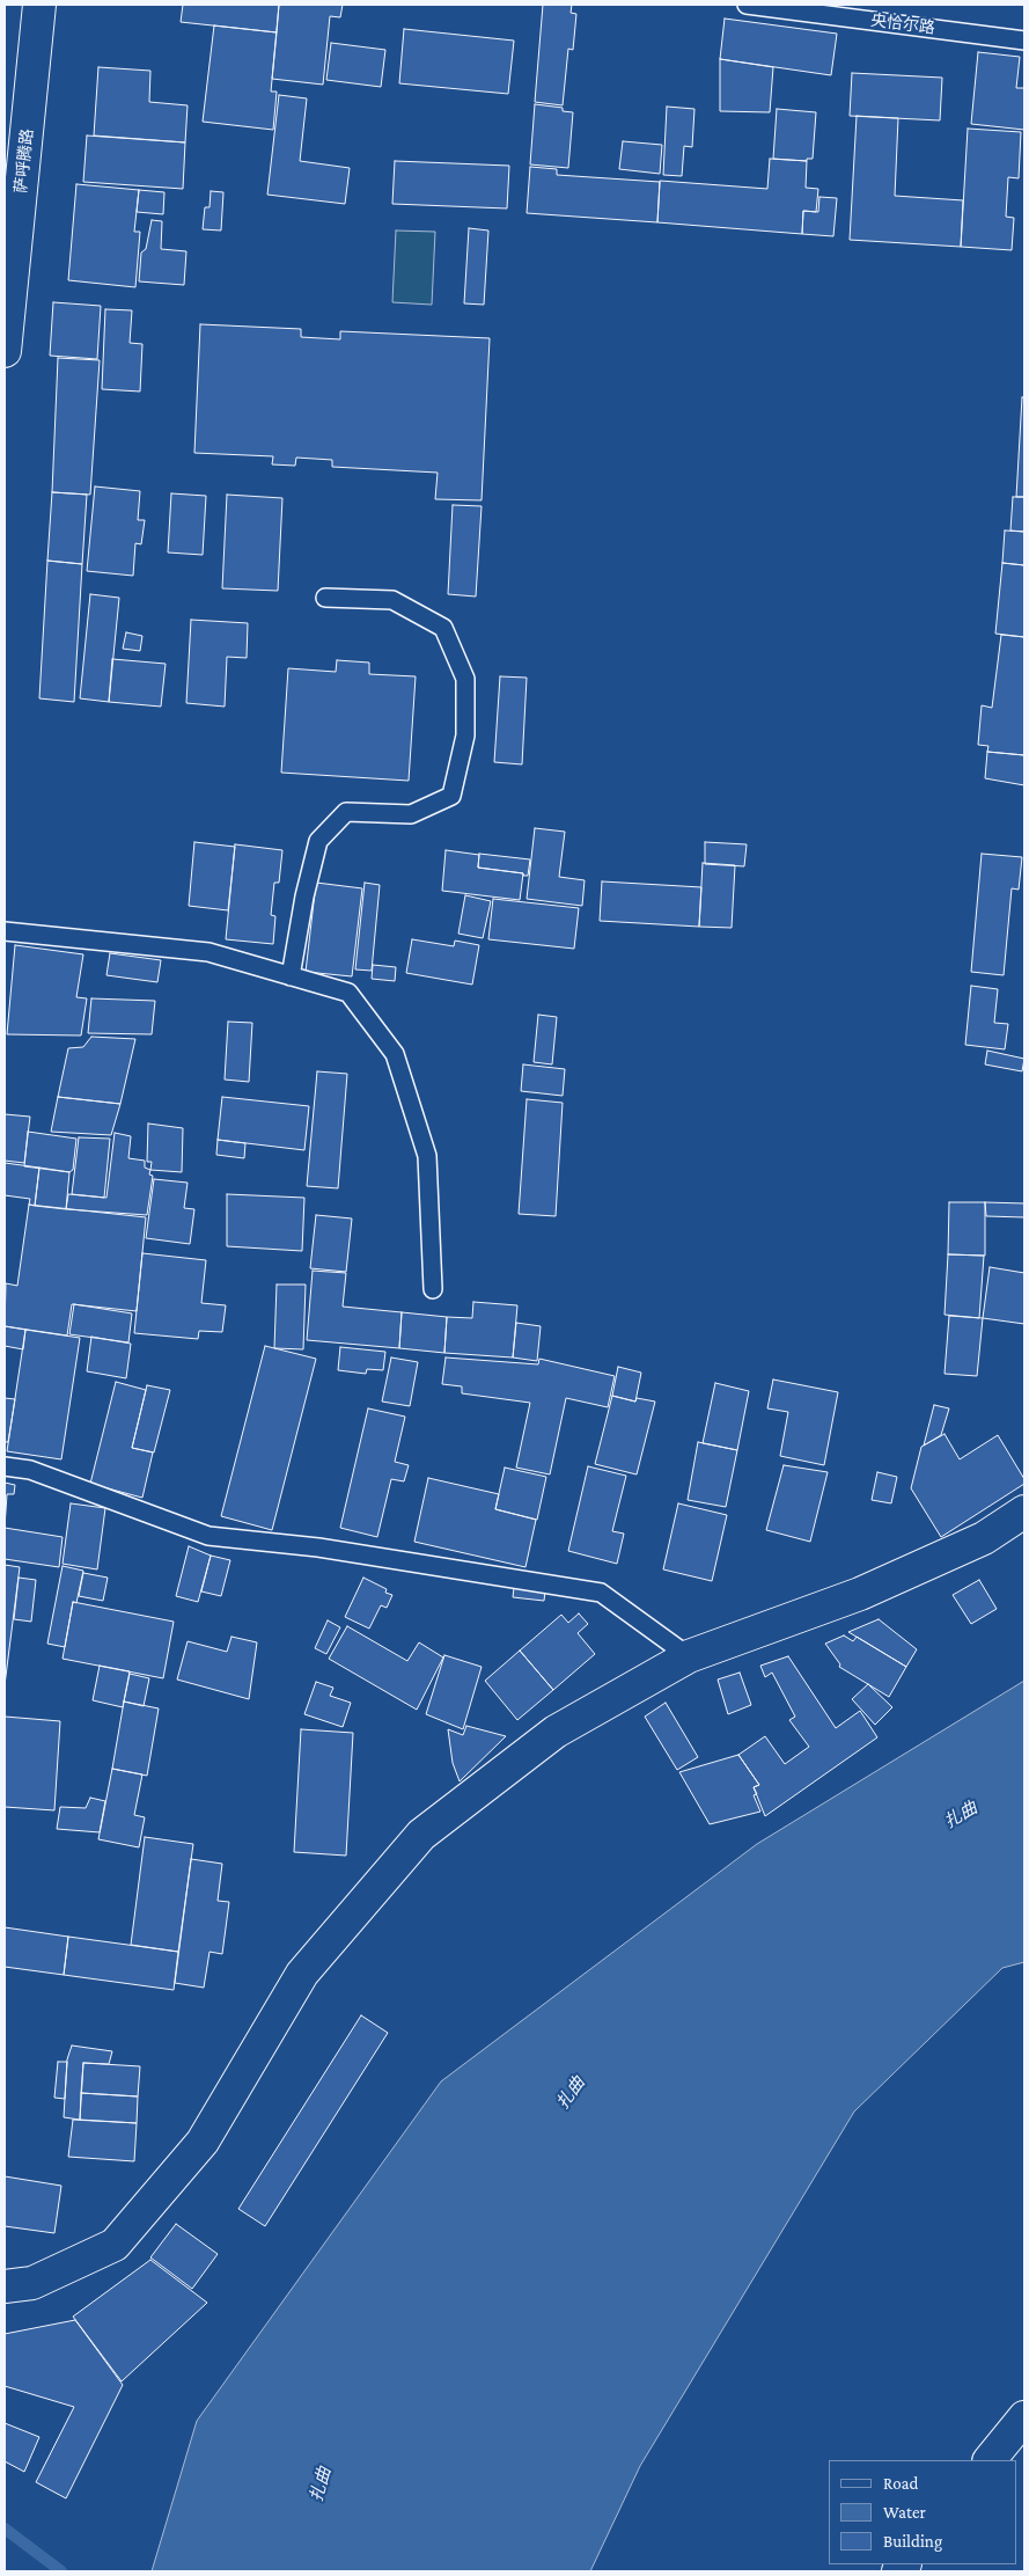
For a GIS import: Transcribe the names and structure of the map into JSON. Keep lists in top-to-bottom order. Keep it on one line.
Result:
{"streets":{"main road":["萨呼腾路"],"lane":["央恰尔路"]},"water":["扎曲"],"legend":["Road","Water","Building"]}
